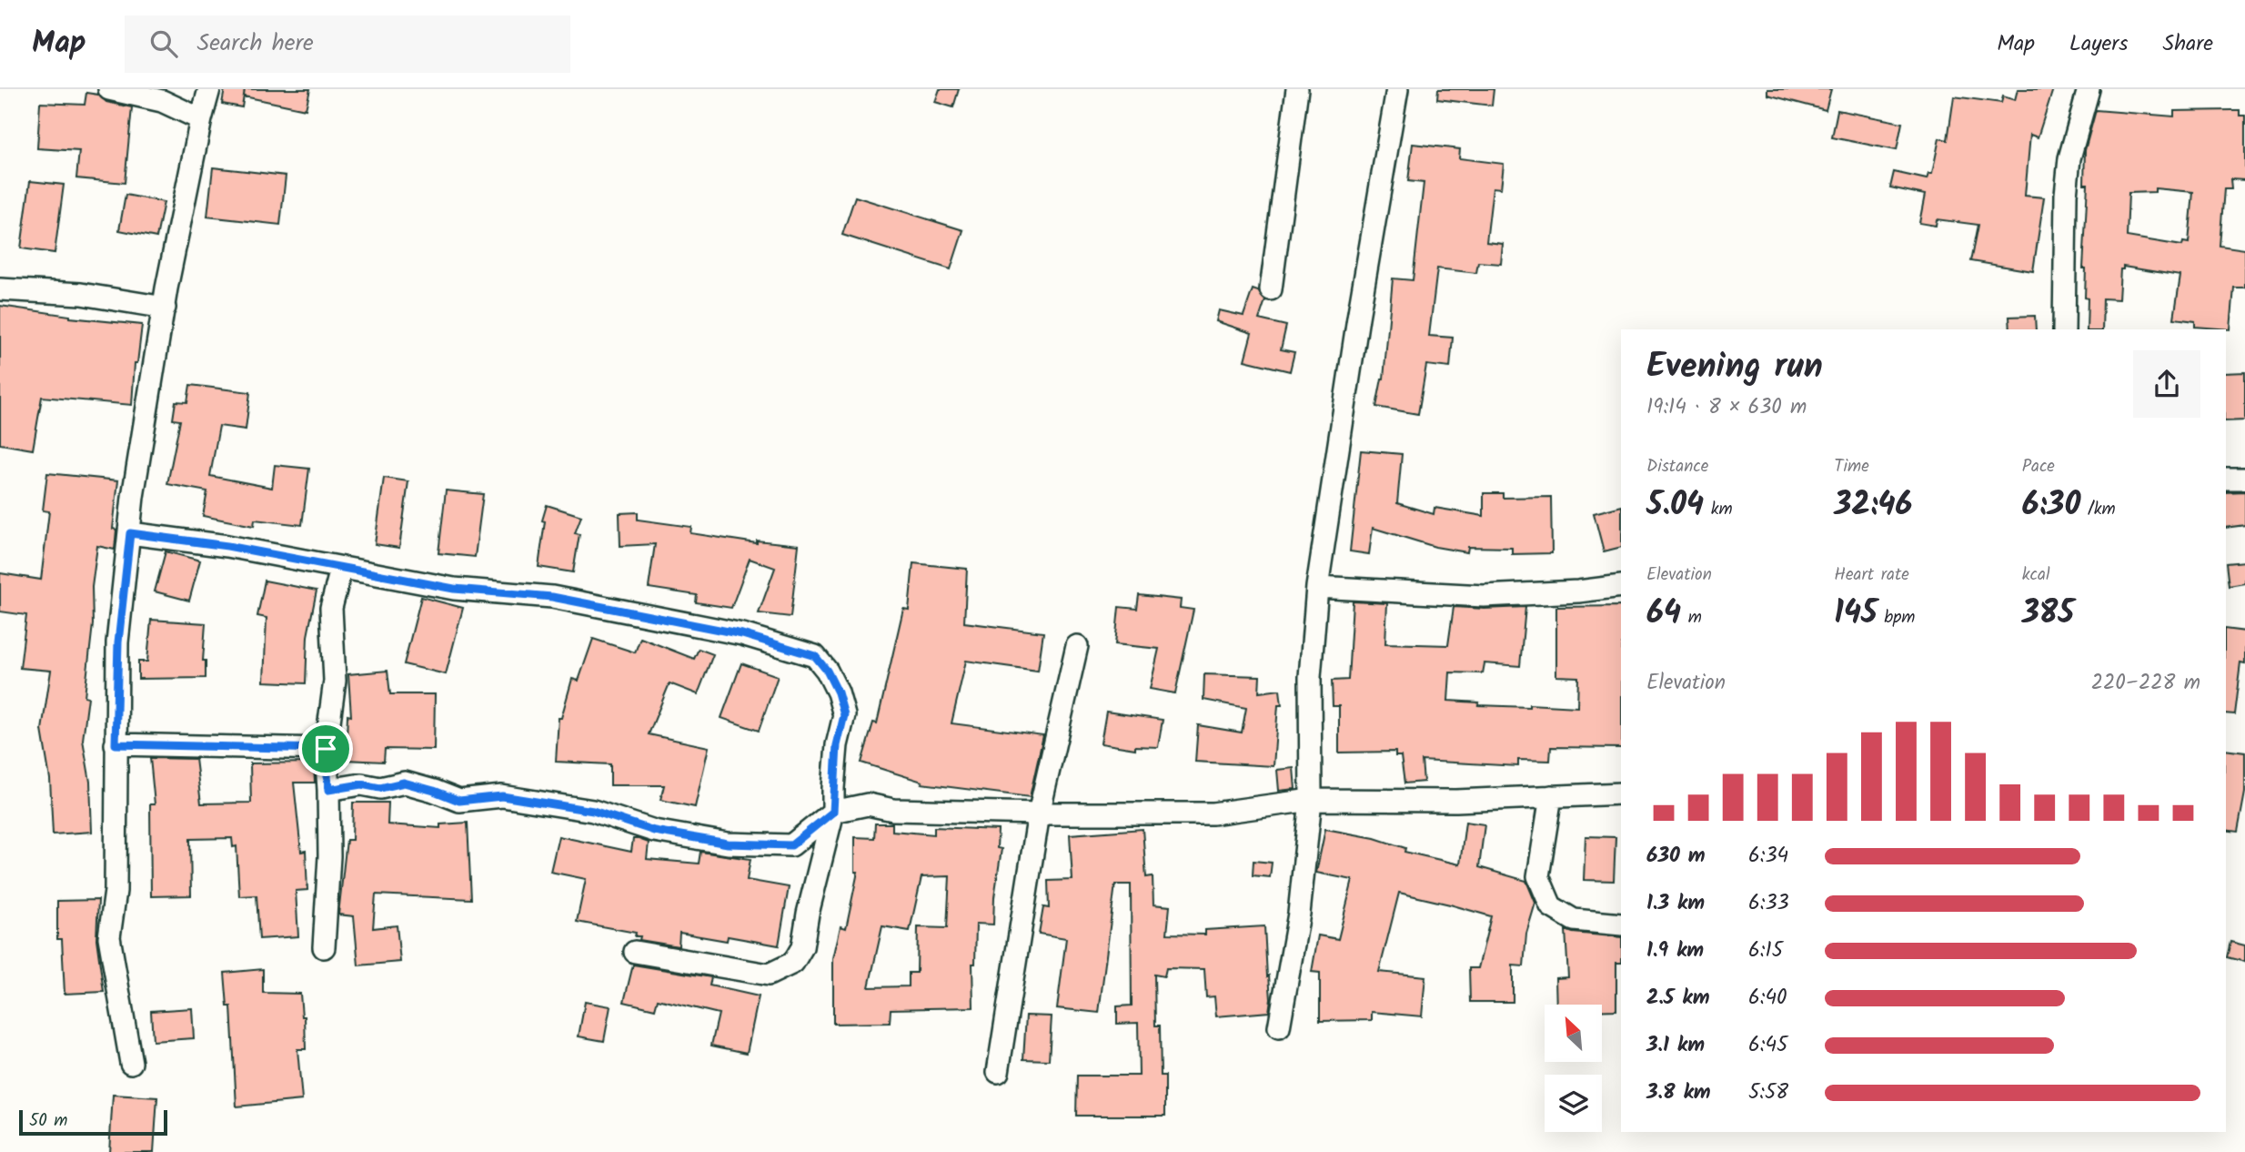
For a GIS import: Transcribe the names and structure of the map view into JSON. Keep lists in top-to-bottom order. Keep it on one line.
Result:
{"scale_bar":"50 m","north":"top left","page":{"header":"Map","search":"Search here","nav":["Map","Layers","Share"],"heading":["Evening run","19:14 · 8 × 630 m"],"stats":[["Distance","5.04 km"],["Time","32:46"],["Pace","6:30 /km"],["Elevation","64 m"],["Heart rate","145 bpm"],["kcal","385"]],"chart":["Elevation","220–228 m"],"list":[{"name":"630 m","note":"6:34"},{"name":"1.3 km","note":"6:33"},{"name":"1.9 km","note":"6:15"},{"name":"2.5 km","note":"6:40"},{"name":"3.1 km","note":"6:45"},{"name":"3.8 km","note":"5:58"}],"scale":"50 m"}}
